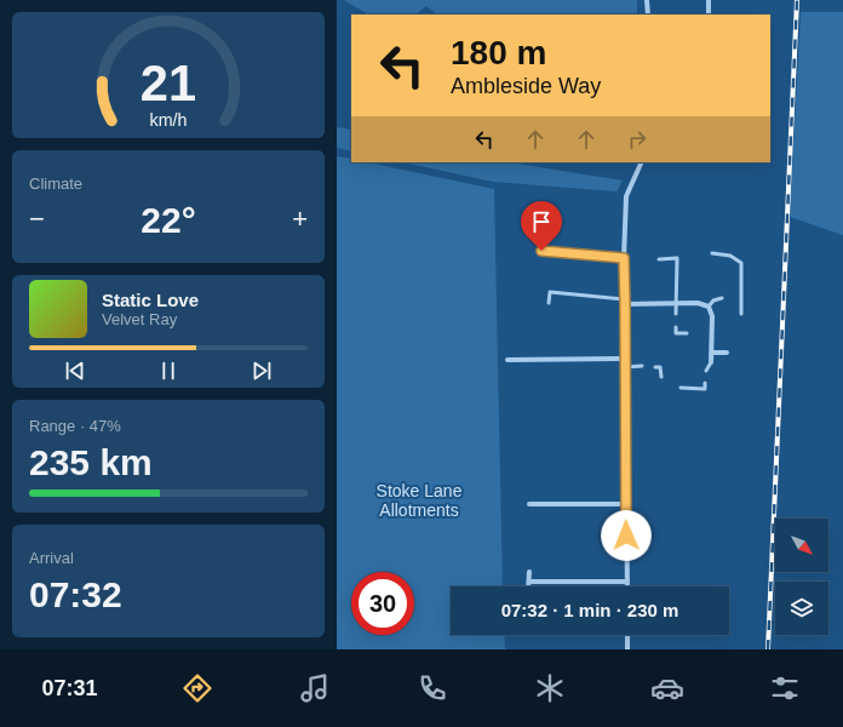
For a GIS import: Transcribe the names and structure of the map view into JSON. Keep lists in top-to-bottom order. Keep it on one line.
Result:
{"parks":["Stoke Lane Allotments"],"north":"bottom right","page":{"turn":["180 m","Ambleside Way"],"tile":["Climate",["Range · 47%","235 km"],["Arrival","07:32"]],"heat":["−","22°","+"],"song":["Static Love","Velvet Ray"],"limit":"30","trip":"07:32 · 1 min · 230 m","tabs":"07:31","gauge":["21","km/h"]}}
